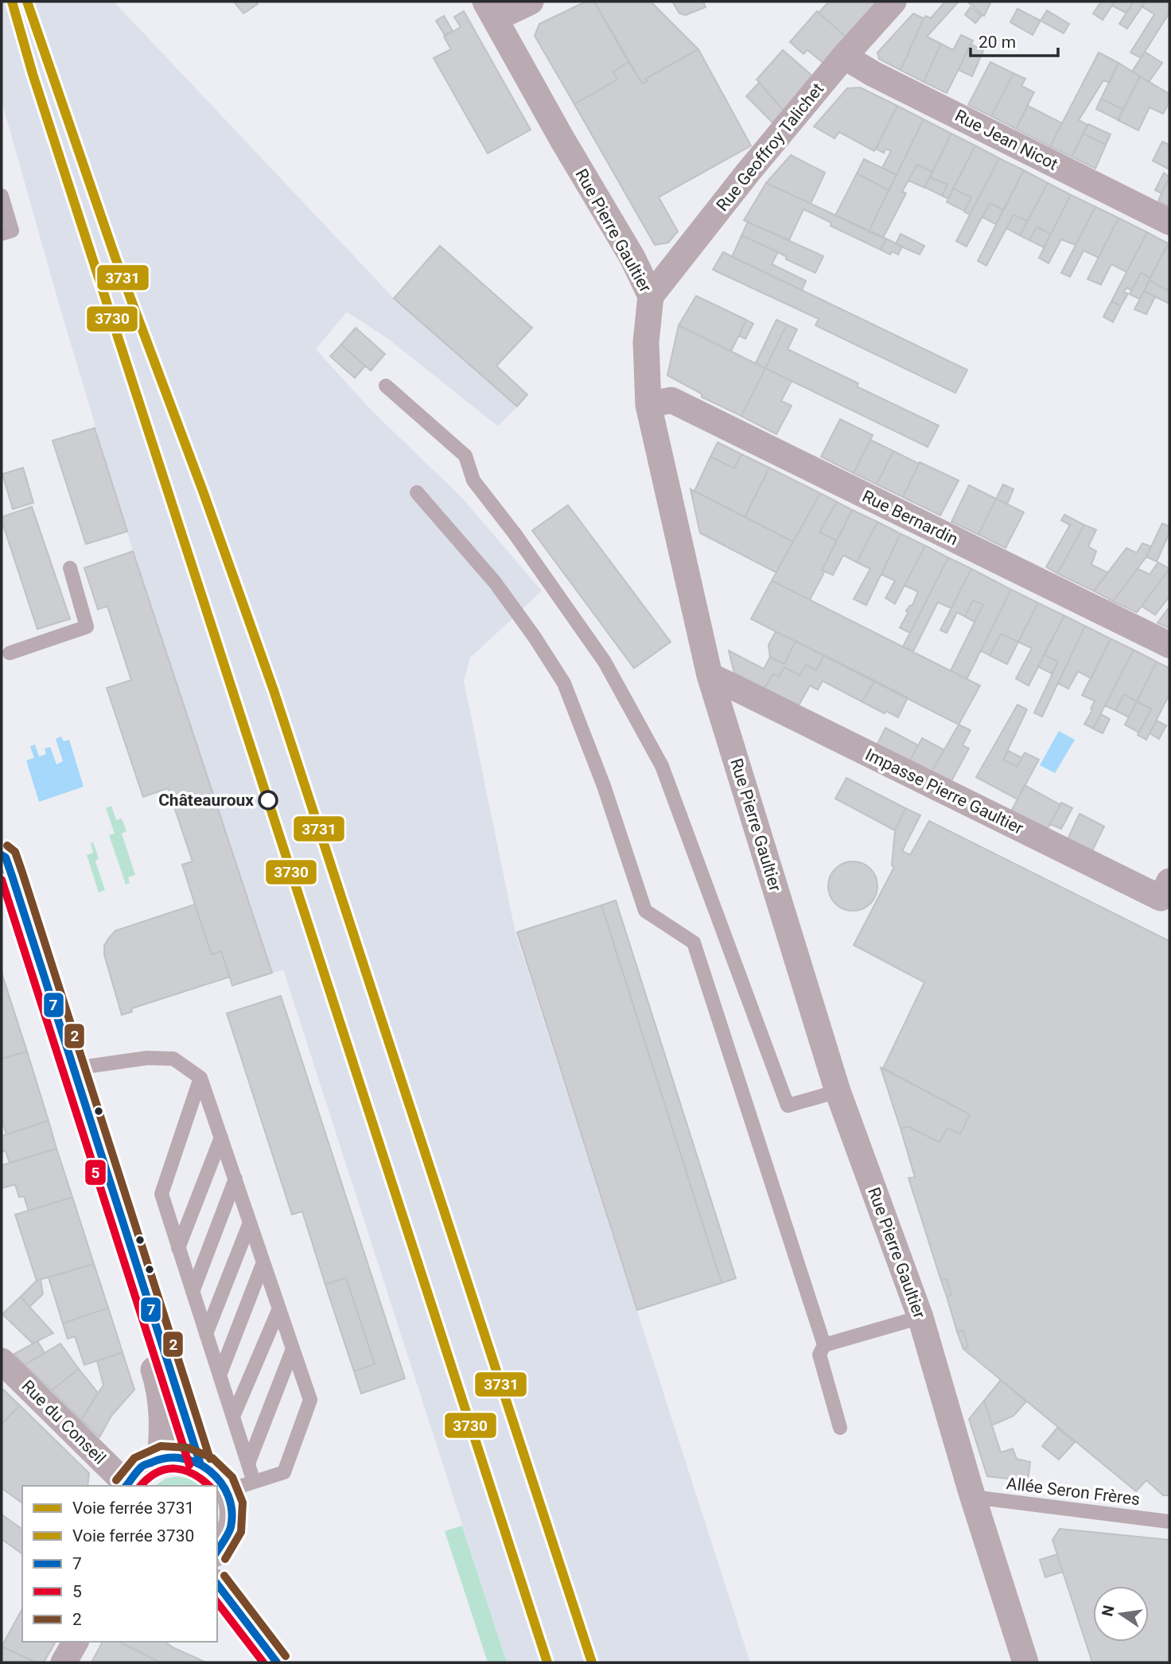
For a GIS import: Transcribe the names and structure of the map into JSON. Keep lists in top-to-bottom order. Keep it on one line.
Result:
{"streets":{"street":["Rue Jean Nicot","Rue Geoffroy Talichet","Rue Pierre Gaultier","Rue Bernardin","Impasse Pierre Gaultier","Rue du Conseil"],"lane":["Allée Seron Frères"]},"crossings":[["Rue Jean Nicot","Rue Geoffroy Talichet"],["Rue Geoffroy Talichet","Rue Pierre Gaultier"],["Rue Pierre Gaultier","Rue Bernardin"],["Rue Pierre Gaultier","Impasse Pierre Gaultier"],["Rue Pierre Gaultier","Allée Seron Frères"]],"places":["Châteauroux"],"lines":["rail line 3731","rail line 3730","transit line 2","transit line 7","transit line 5"],"legend":["Voie ferrée 3731","Voie ferrée 3730","7","5","2"],"scale_bar":"20 m","north":"left"}
